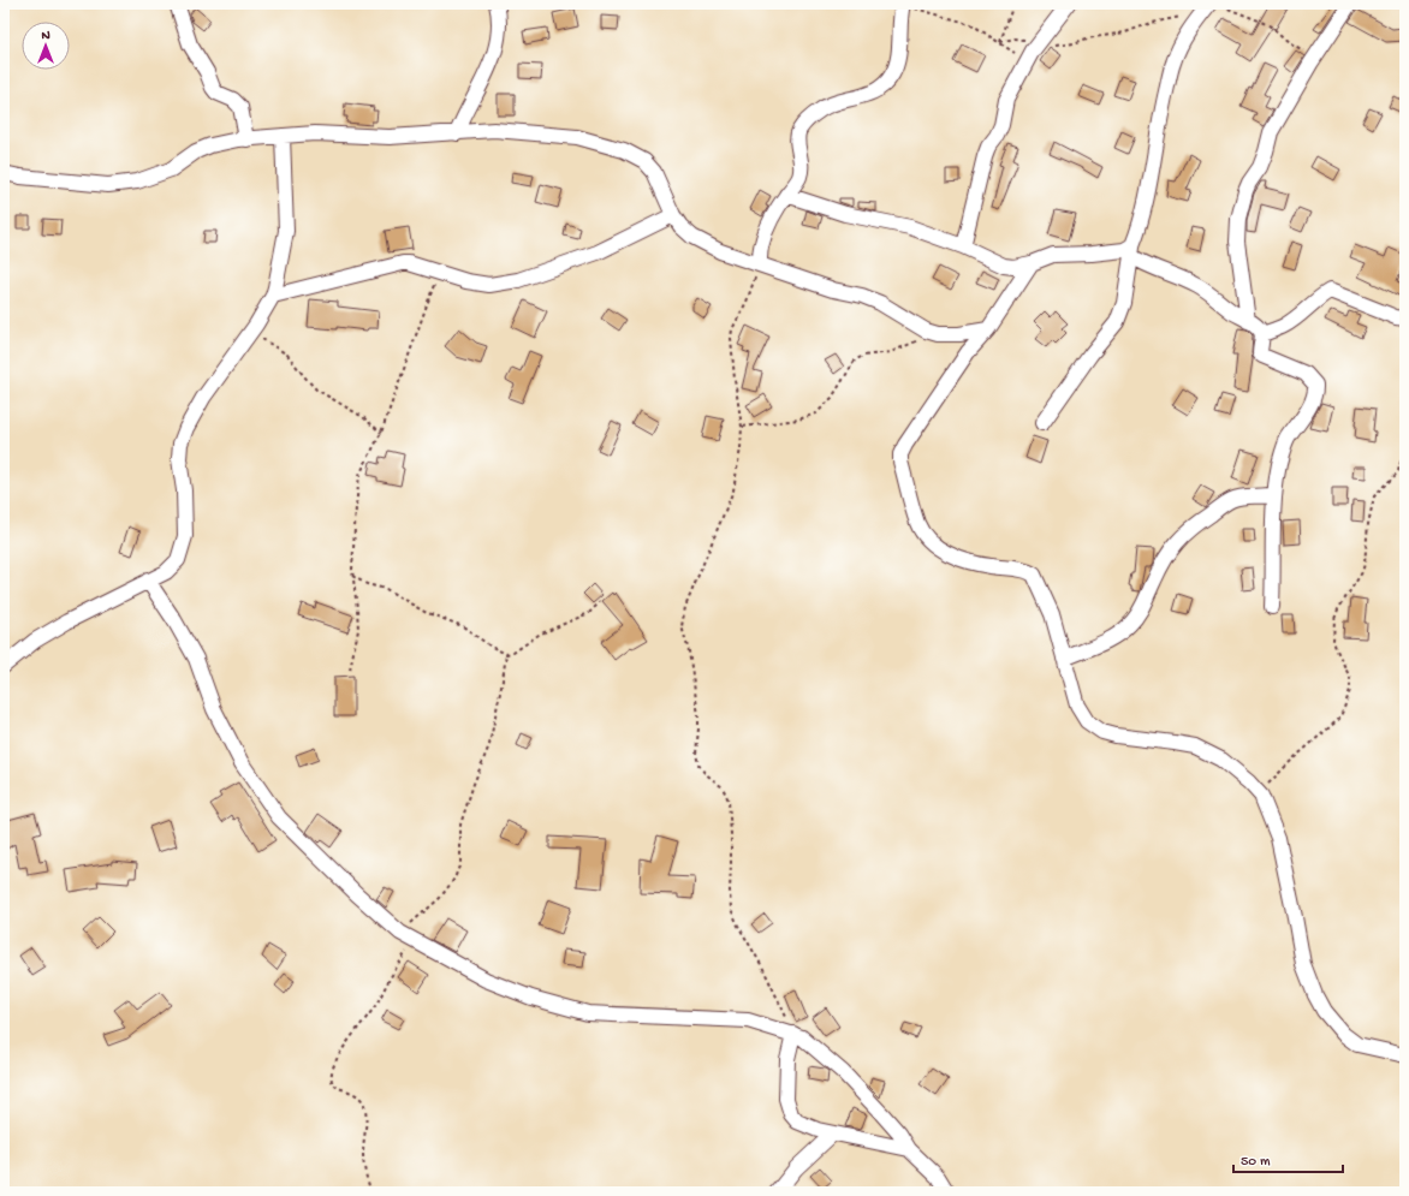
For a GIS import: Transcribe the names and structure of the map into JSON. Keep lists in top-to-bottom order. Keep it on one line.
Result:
{"scale_bar":"50 m","north":"top"}
